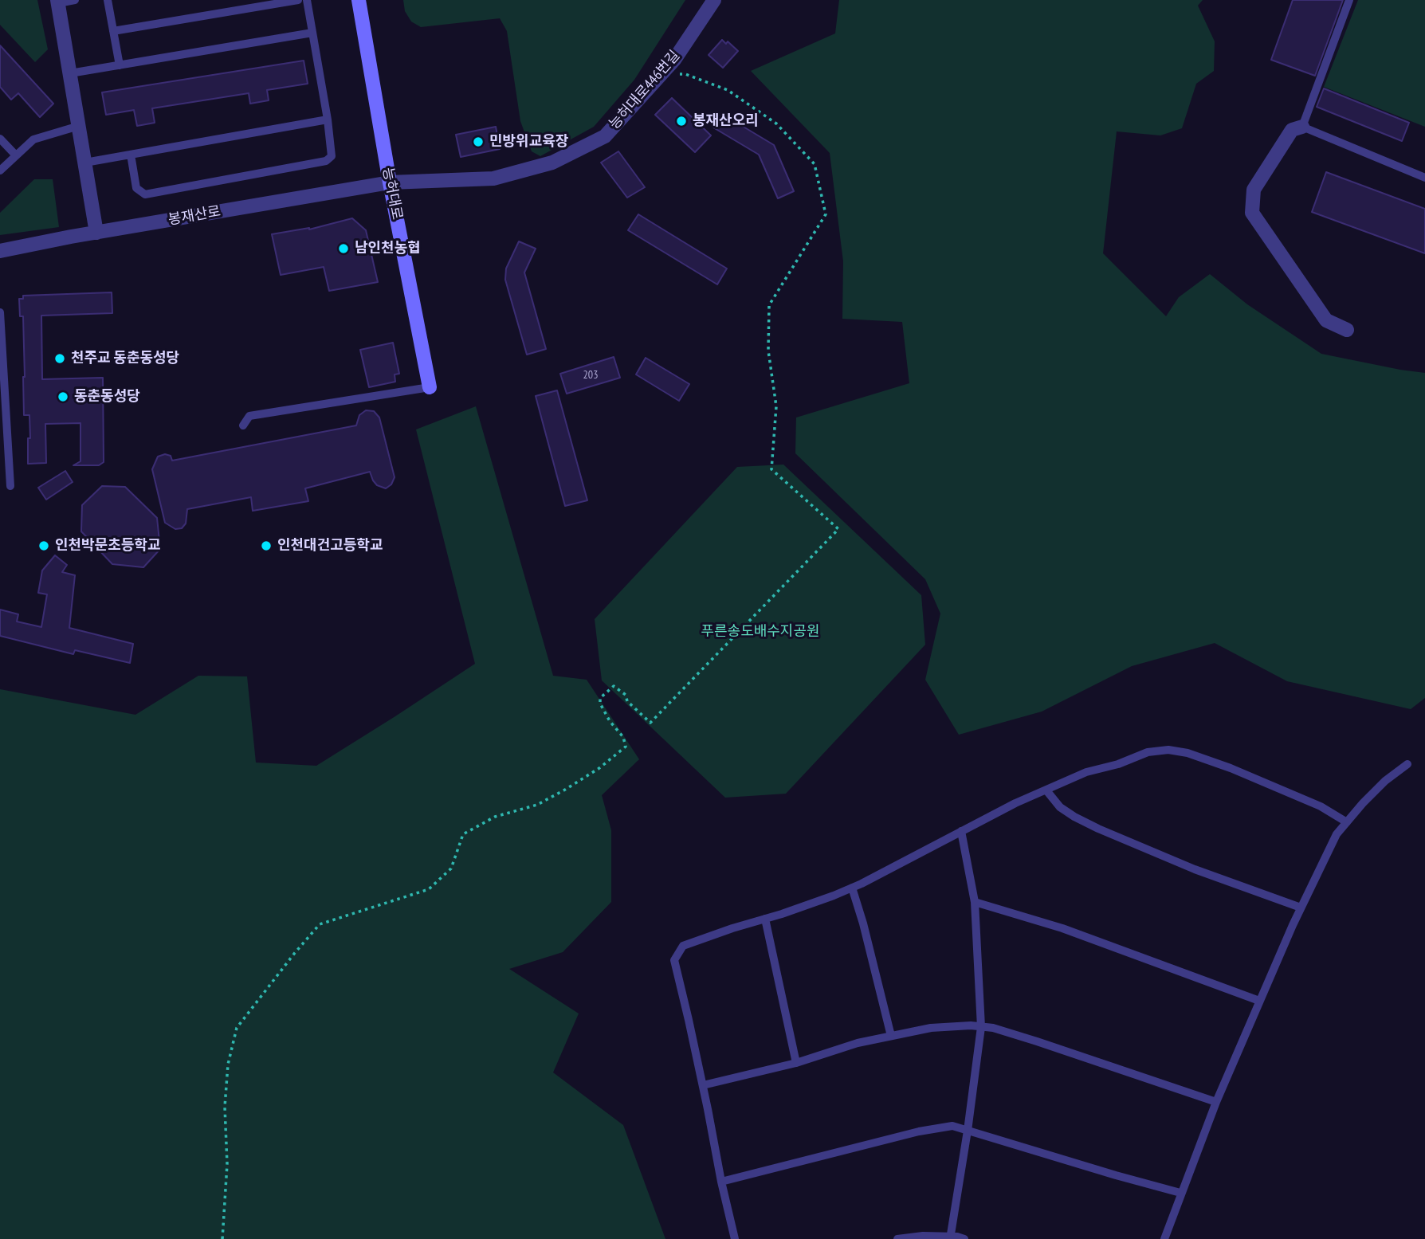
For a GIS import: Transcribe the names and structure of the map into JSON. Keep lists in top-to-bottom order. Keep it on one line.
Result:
{"streets":{"main road":["능허대로"],"street":["능허대로446번길","봉재산로"]},"crossings":[["능허대로446번길","능허대로"],["능허대로446번길","봉재산로"],["능허대로","봉재산로"]],"parks":["푸른송도배수지공원"],"places":["봉재산오리","민방위교육장","남인천농협","천주교 동춘동성당","동춘동성당","인천박문초등학교","인천대건고등학교"],"house_numbers":["203"]}
